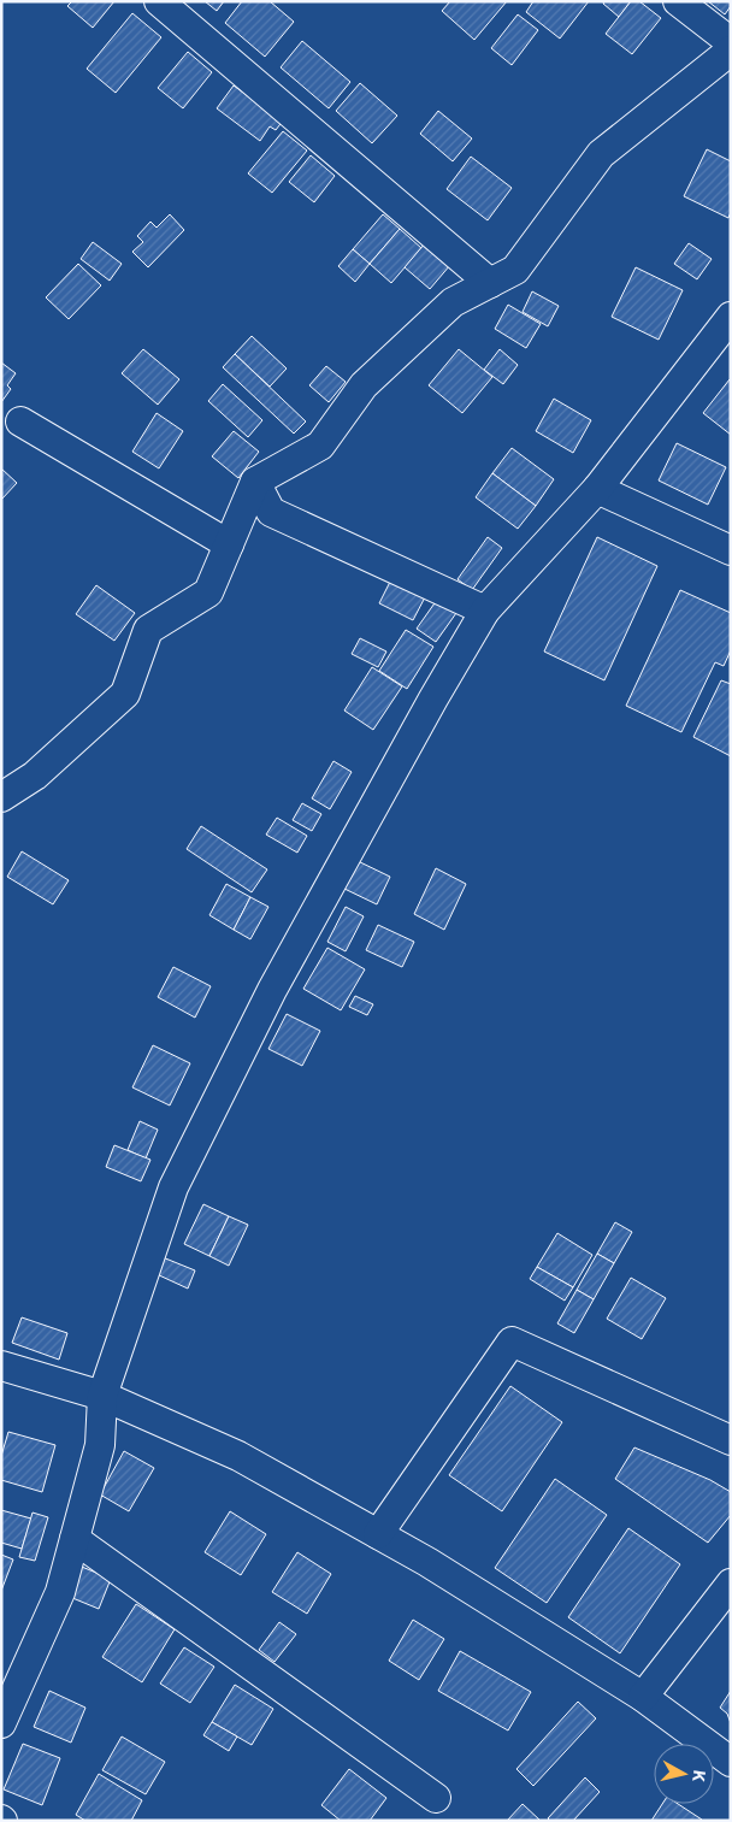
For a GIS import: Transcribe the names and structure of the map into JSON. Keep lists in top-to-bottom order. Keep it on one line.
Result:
{"north":"right"}
